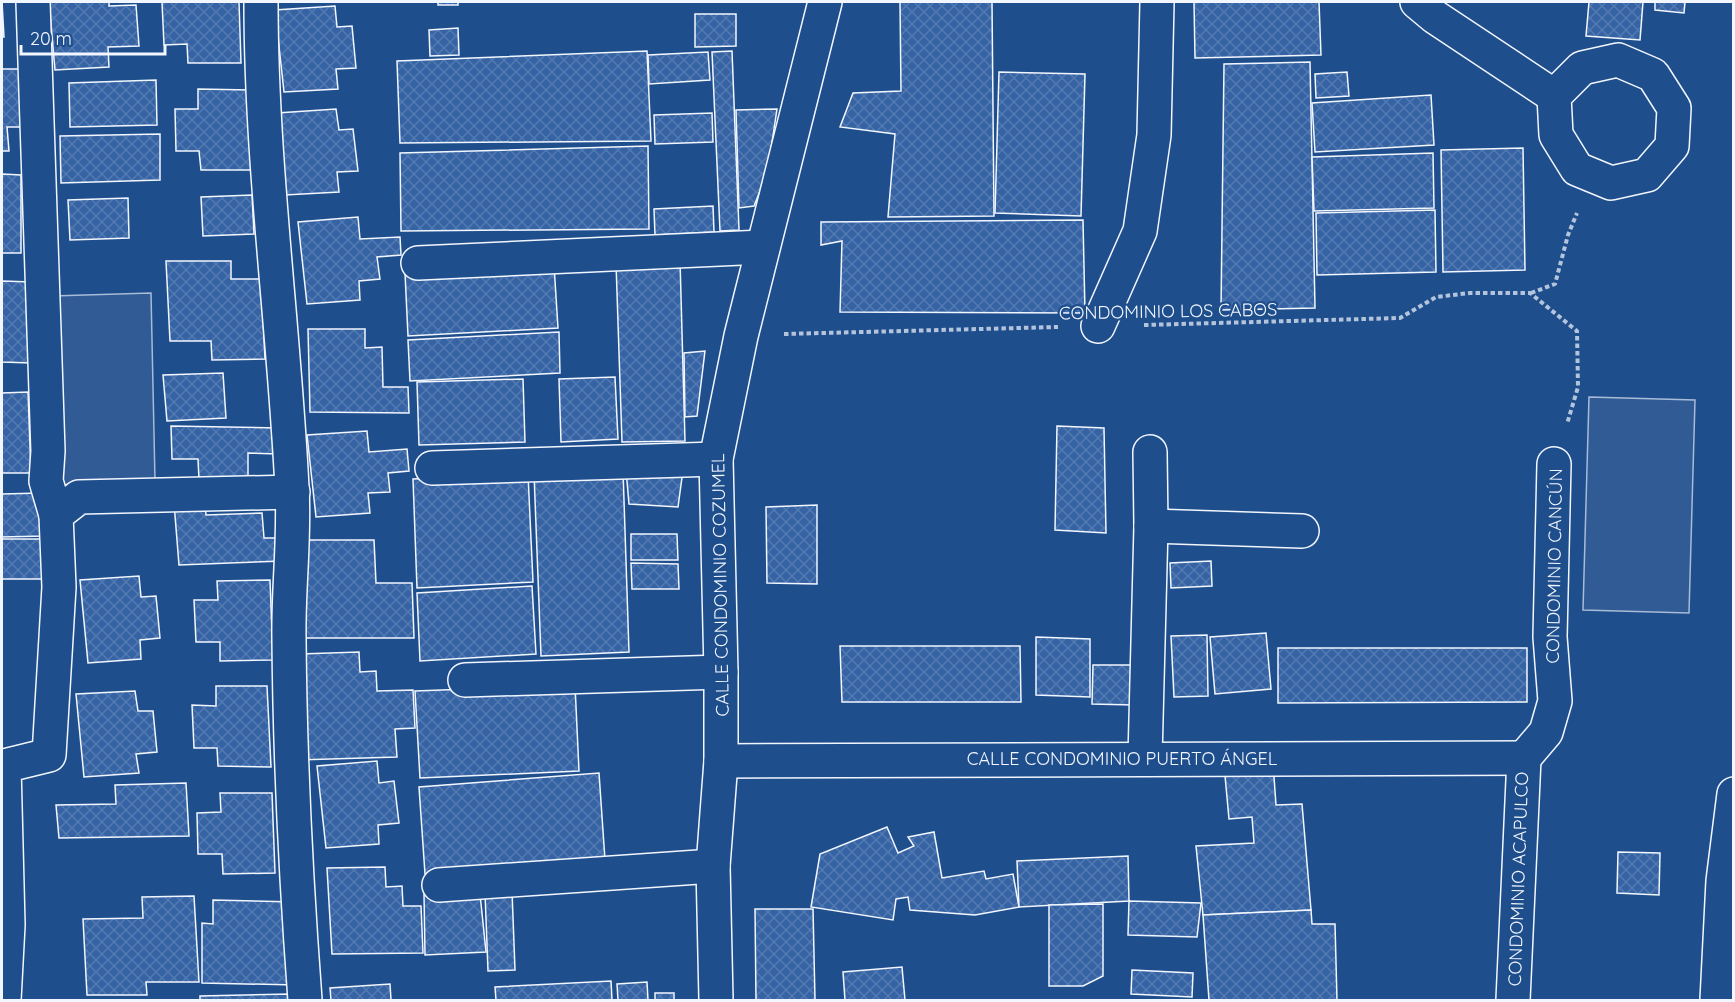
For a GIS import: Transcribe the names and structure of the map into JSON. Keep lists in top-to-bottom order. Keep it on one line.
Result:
{"streets":{"street":["CONDOMINIO CANCÚN","CALLE CONDOMINIO COZUMEL","CALLE CONDOMINIO PUERTO ÁNGEL","CONDOMINIO ACAPULCO"],"path":["CONDOMINIO LOS CABOS"]},"crossings":[["CONDOMINIO LOS CABOS","CONDOMINIO CANCÚN"],["CONDOMINIO LOS CABOS","CALLE CONDOMINIO COZUMEL"],["CONDOMINIO CANCÚN","CALLE CONDOMINIO PUERTO ÁNGEL"],["CONDOMINIO CANCÚN","CONDOMINIO ACAPULCO"],["CALLE CONDOMINIO COZUMEL","CALLE CONDOMINIO PUERTO ÁNGEL"],["CALLE CONDOMINIO PUERTO ÁNGEL","CONDOMINIO ACAPULCO"]],"scale_bar":"20 m"}
